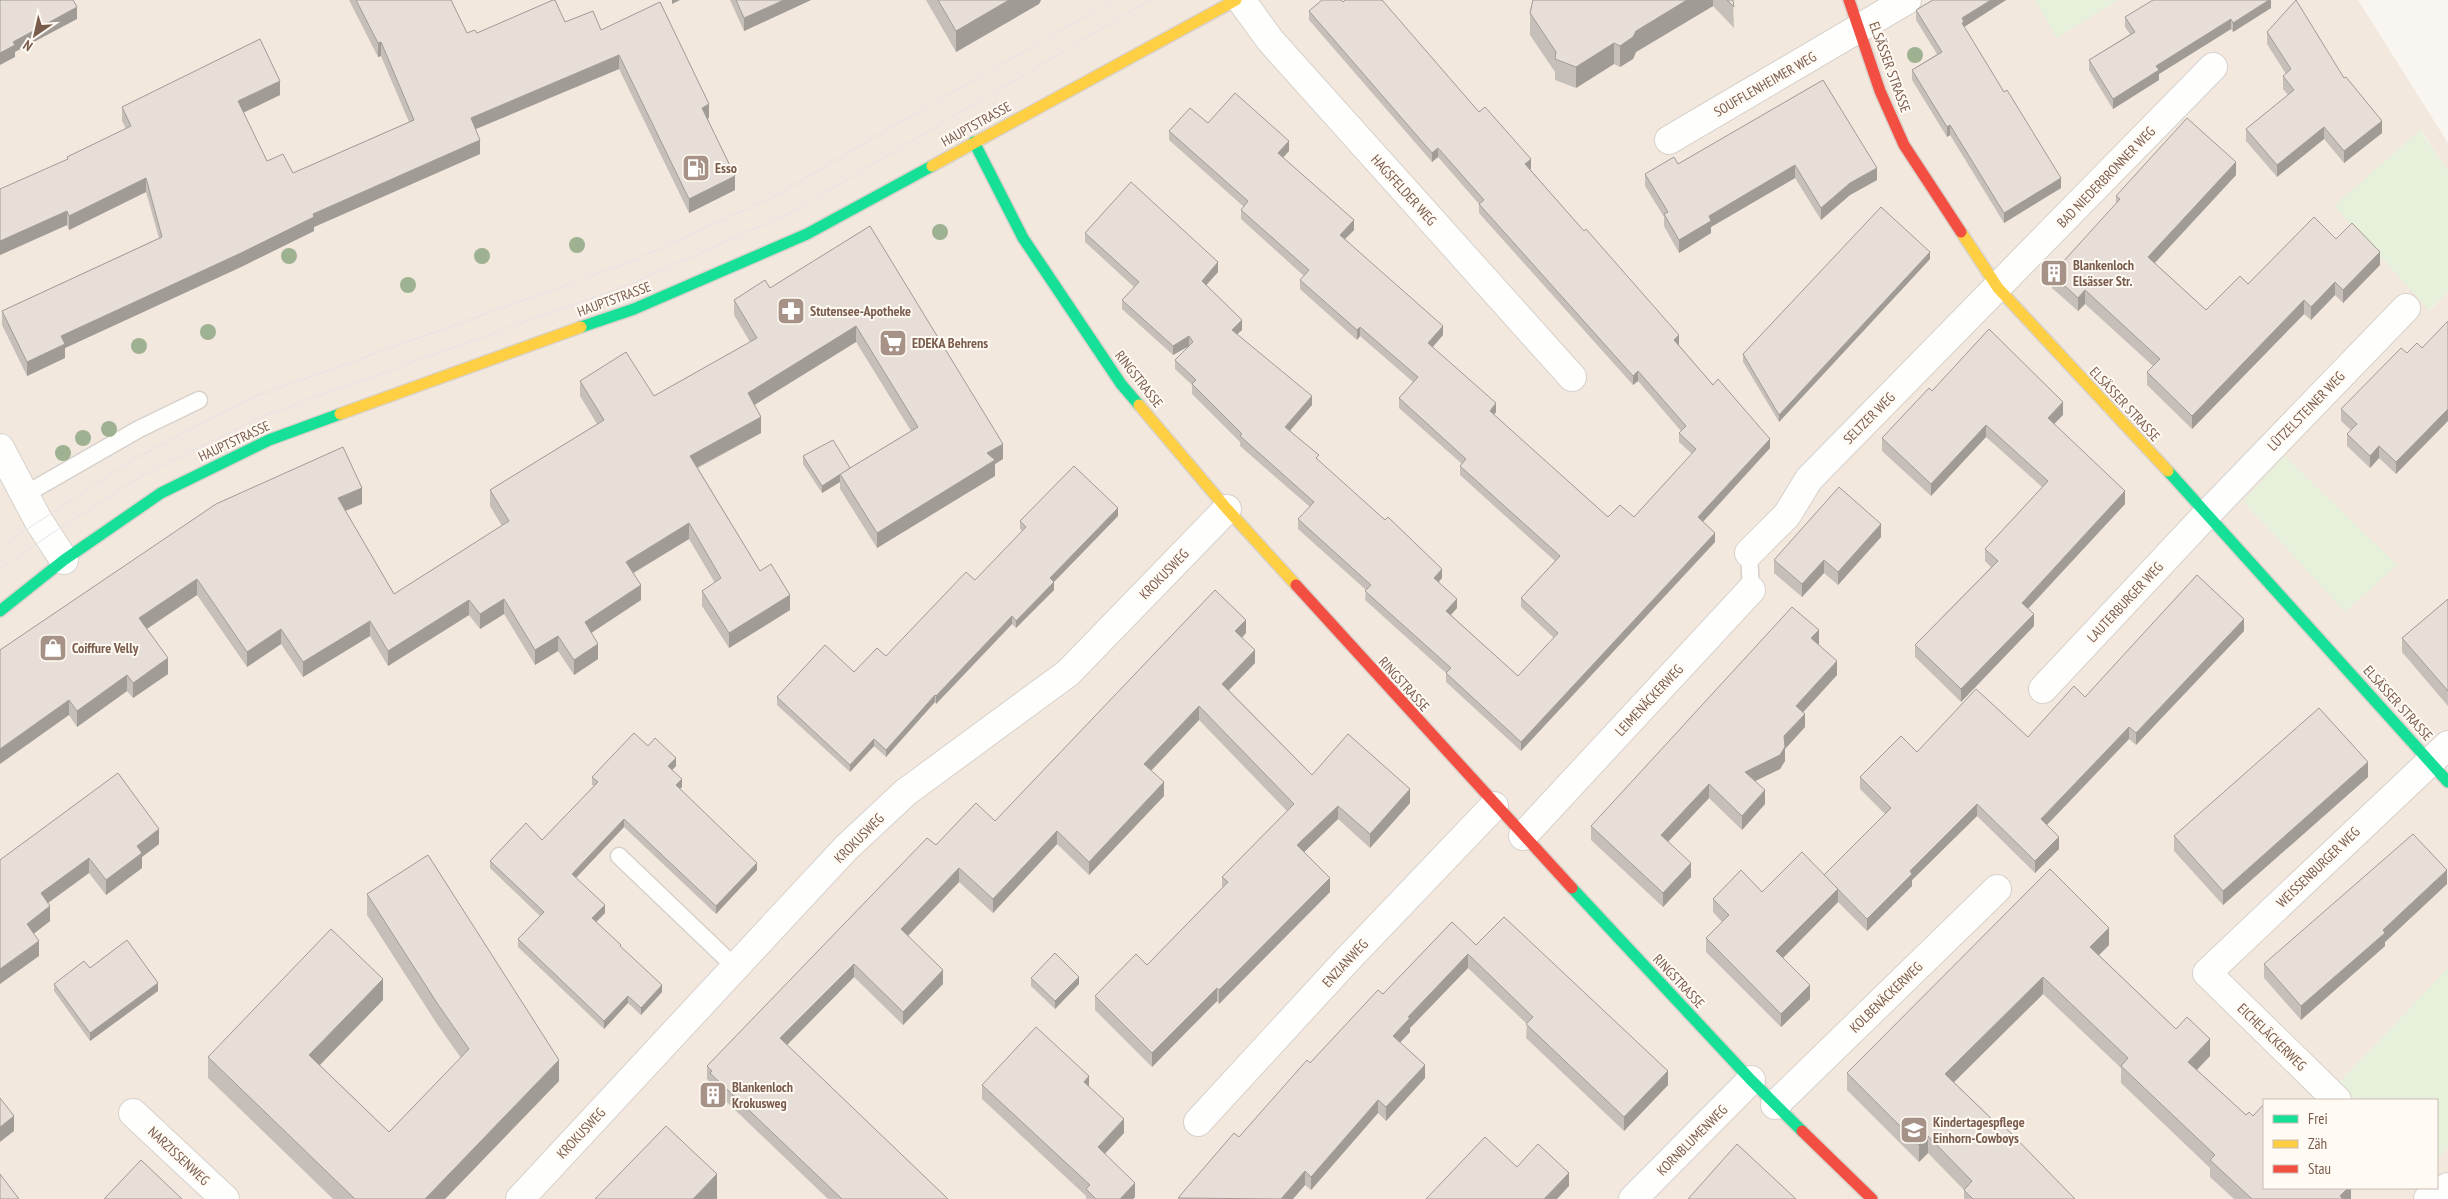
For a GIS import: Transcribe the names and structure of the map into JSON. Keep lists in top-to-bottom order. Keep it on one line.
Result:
{"streets":{"street":["ELSÄSSER STRASSE","SOUFFLENHEIMER WEG","HAUPTSTRASSE","BAD NIEDERBRONNER WEG","HAGSFELDER WEG","RINGSTRASSE","LÜTZELSTEINER WEG","SELTZER WEG","KROKUSWEG","LAUTERBURGER WEG","LEIMENÄCKERWEG","WEISSENBURGER WEG","ENZIANWEG","KOLBENÄCKERWEG","EICHELÄCKERWEG","KORNBLUMENWEG","NARZISSENWEG"]},"crossings":[["ELSÄSSER STRASSE","SOUFFLENHEIMER WEG"],["ELSÄSSER STRASSE","BAD NIEDERBRONNER WEG"],["ELSÄSSER STRASSE","LÜTZELSTEINER WEG"],["ELSÄSSER STRASSE","SELTZER WEG"],["ELSÄSSER STRASSE","LAUTERBURGER WEG"],["ELSÄSSER STRASSE","WEISSENBURGER WEG"],["HAUPTSTRASSE","RINGSTRASSE"],["BAD NIEDERBRONNER WEG","SELTZER WEG"],["RINGSTRASSE","KROKUSWEG"],["RINGSTRASSE","LEIMENÄCKERWEG"],["RINGSTRASSE","ENZIANWEG"],["RINGSTRASSE","KOLBENÄCKERWEG"],["RINGSTRASSE","KORNBLUMENWEG"],["LÜTZELSTEINER WEG","LAUTERBURGER WEG"],["SELTZER WEG","LEIMENÄCKERWEG"],["WEISSENBURGER WEG","EICHELÄCKERWEG"]],"places":{"fuel station":["Esso"],"building":["Blankenloch Elsässer Str.","Blankenloch Krokusweg"],"pharmacy":["Stutensee-Apotheke"],"supermarket":["EDEKA Behrens"],"shop":["Coiffure Velly"],"school or university":["Kindertagespflege Einhorn-Cowboys"]},"legend":["Frei","Zäh","Stau"],"north":"bottom left"}
